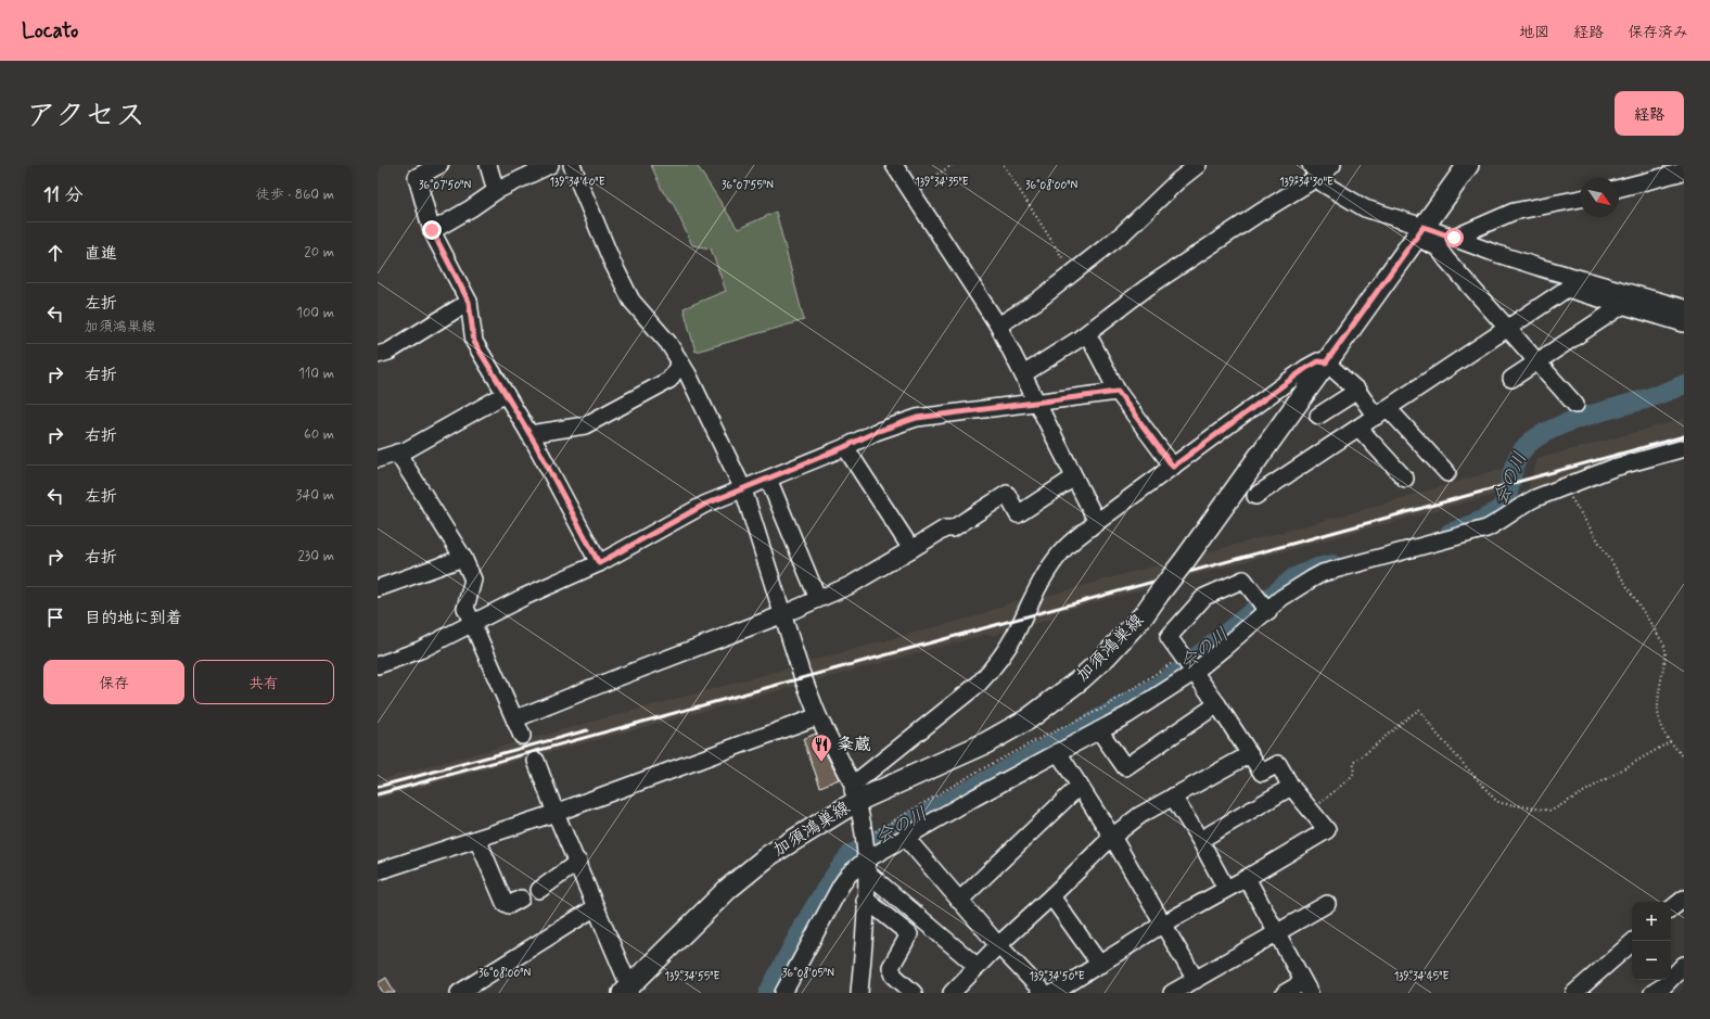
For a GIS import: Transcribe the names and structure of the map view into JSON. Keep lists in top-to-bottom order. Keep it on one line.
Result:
{"streets":{"main road":["加須鴻巣線"]},"water":["会の川"],"places":{"restaurant":["粂蔵"]},"north":"bottom right","page":{"header":"Locato","nav":["地図","経路","保存済み"],"title":"アクセス","buttons":["経路",["保存","共有"]],"heading":["11 分","徒歩 · 860 m"],"list":[["直進","20 m"],["左折","加須鴻巣線","100 m"],["右折","110 m"],["右折","60 m"],["左折","340 m"],["右折","230 m"],"目的地に到着"],"map_buttons":["+","−"]},"coordinates":["139°34'40\"E","139°34'35\"E","139°34'30\"E","36°07'50\"N","36°07'55\"N","36°08'00\"N","36°08'05\"N","139°34'55\"E","139°34'50\"E","139°34'45\"E"]}
